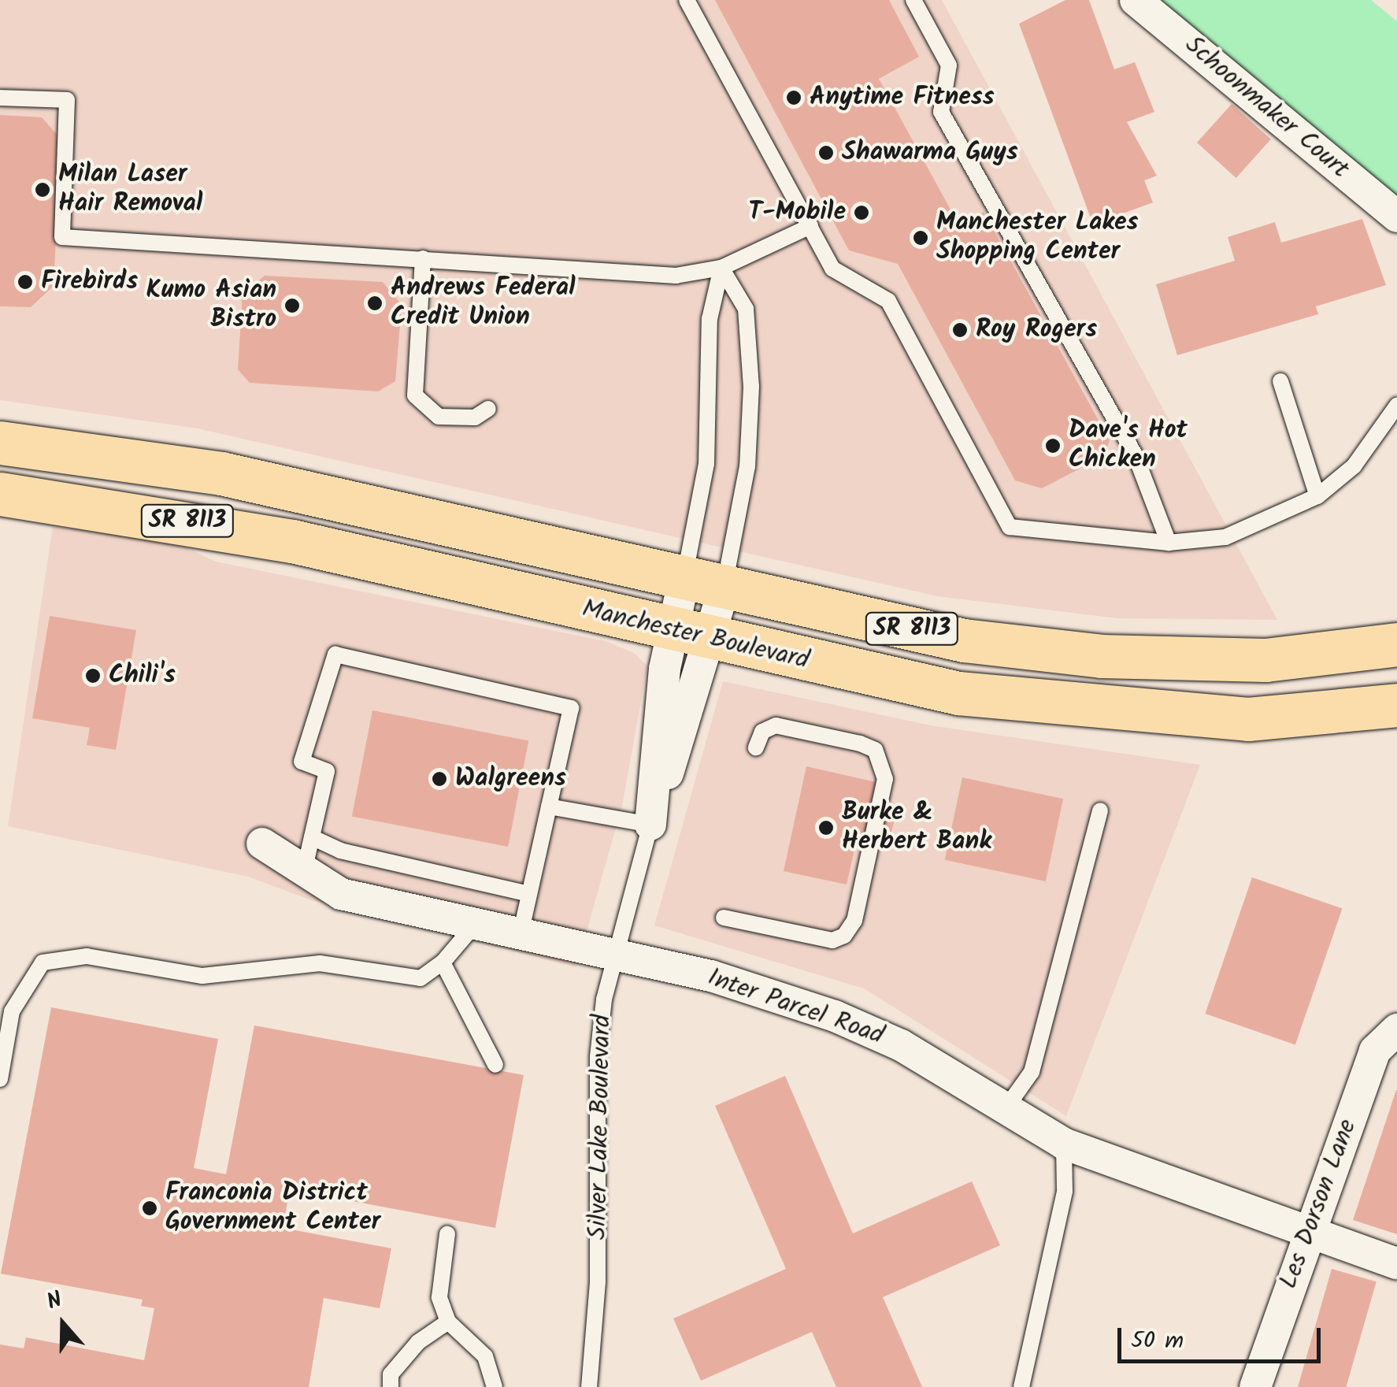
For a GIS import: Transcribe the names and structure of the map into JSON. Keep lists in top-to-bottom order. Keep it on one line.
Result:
{"streets":{"main road":["SR 8113","Manchester Boulevard"],"street":["Schoonmaker Court","Inter Parcel Road","Silver Lake Boulevard","Les Dorson Lane"]},"crossings":[["SR 8113","Silver Lake Boulevard"],["Manchester Boulevard","Silver Lake Boulevard"],["Inter Parcel Road","Silver Lake Boulevard"],["Inter Parcel Road","Les Dorson Lane"]],"places":["Anytime Fitness","Shawarma Guys","Milan Laser Hair Removal","T-Mobile","Manchester Lakes Shopping Center","Firebirds","Andrews Federal Credit Union","Kumo Asian Bistro","Roy Rogers","Dave's Hot Chicken","Chili's","Walgreens","Burke & Herbert Bank","Franconia District Government Center"],"scale_bar":"50 m","north":"top"}
